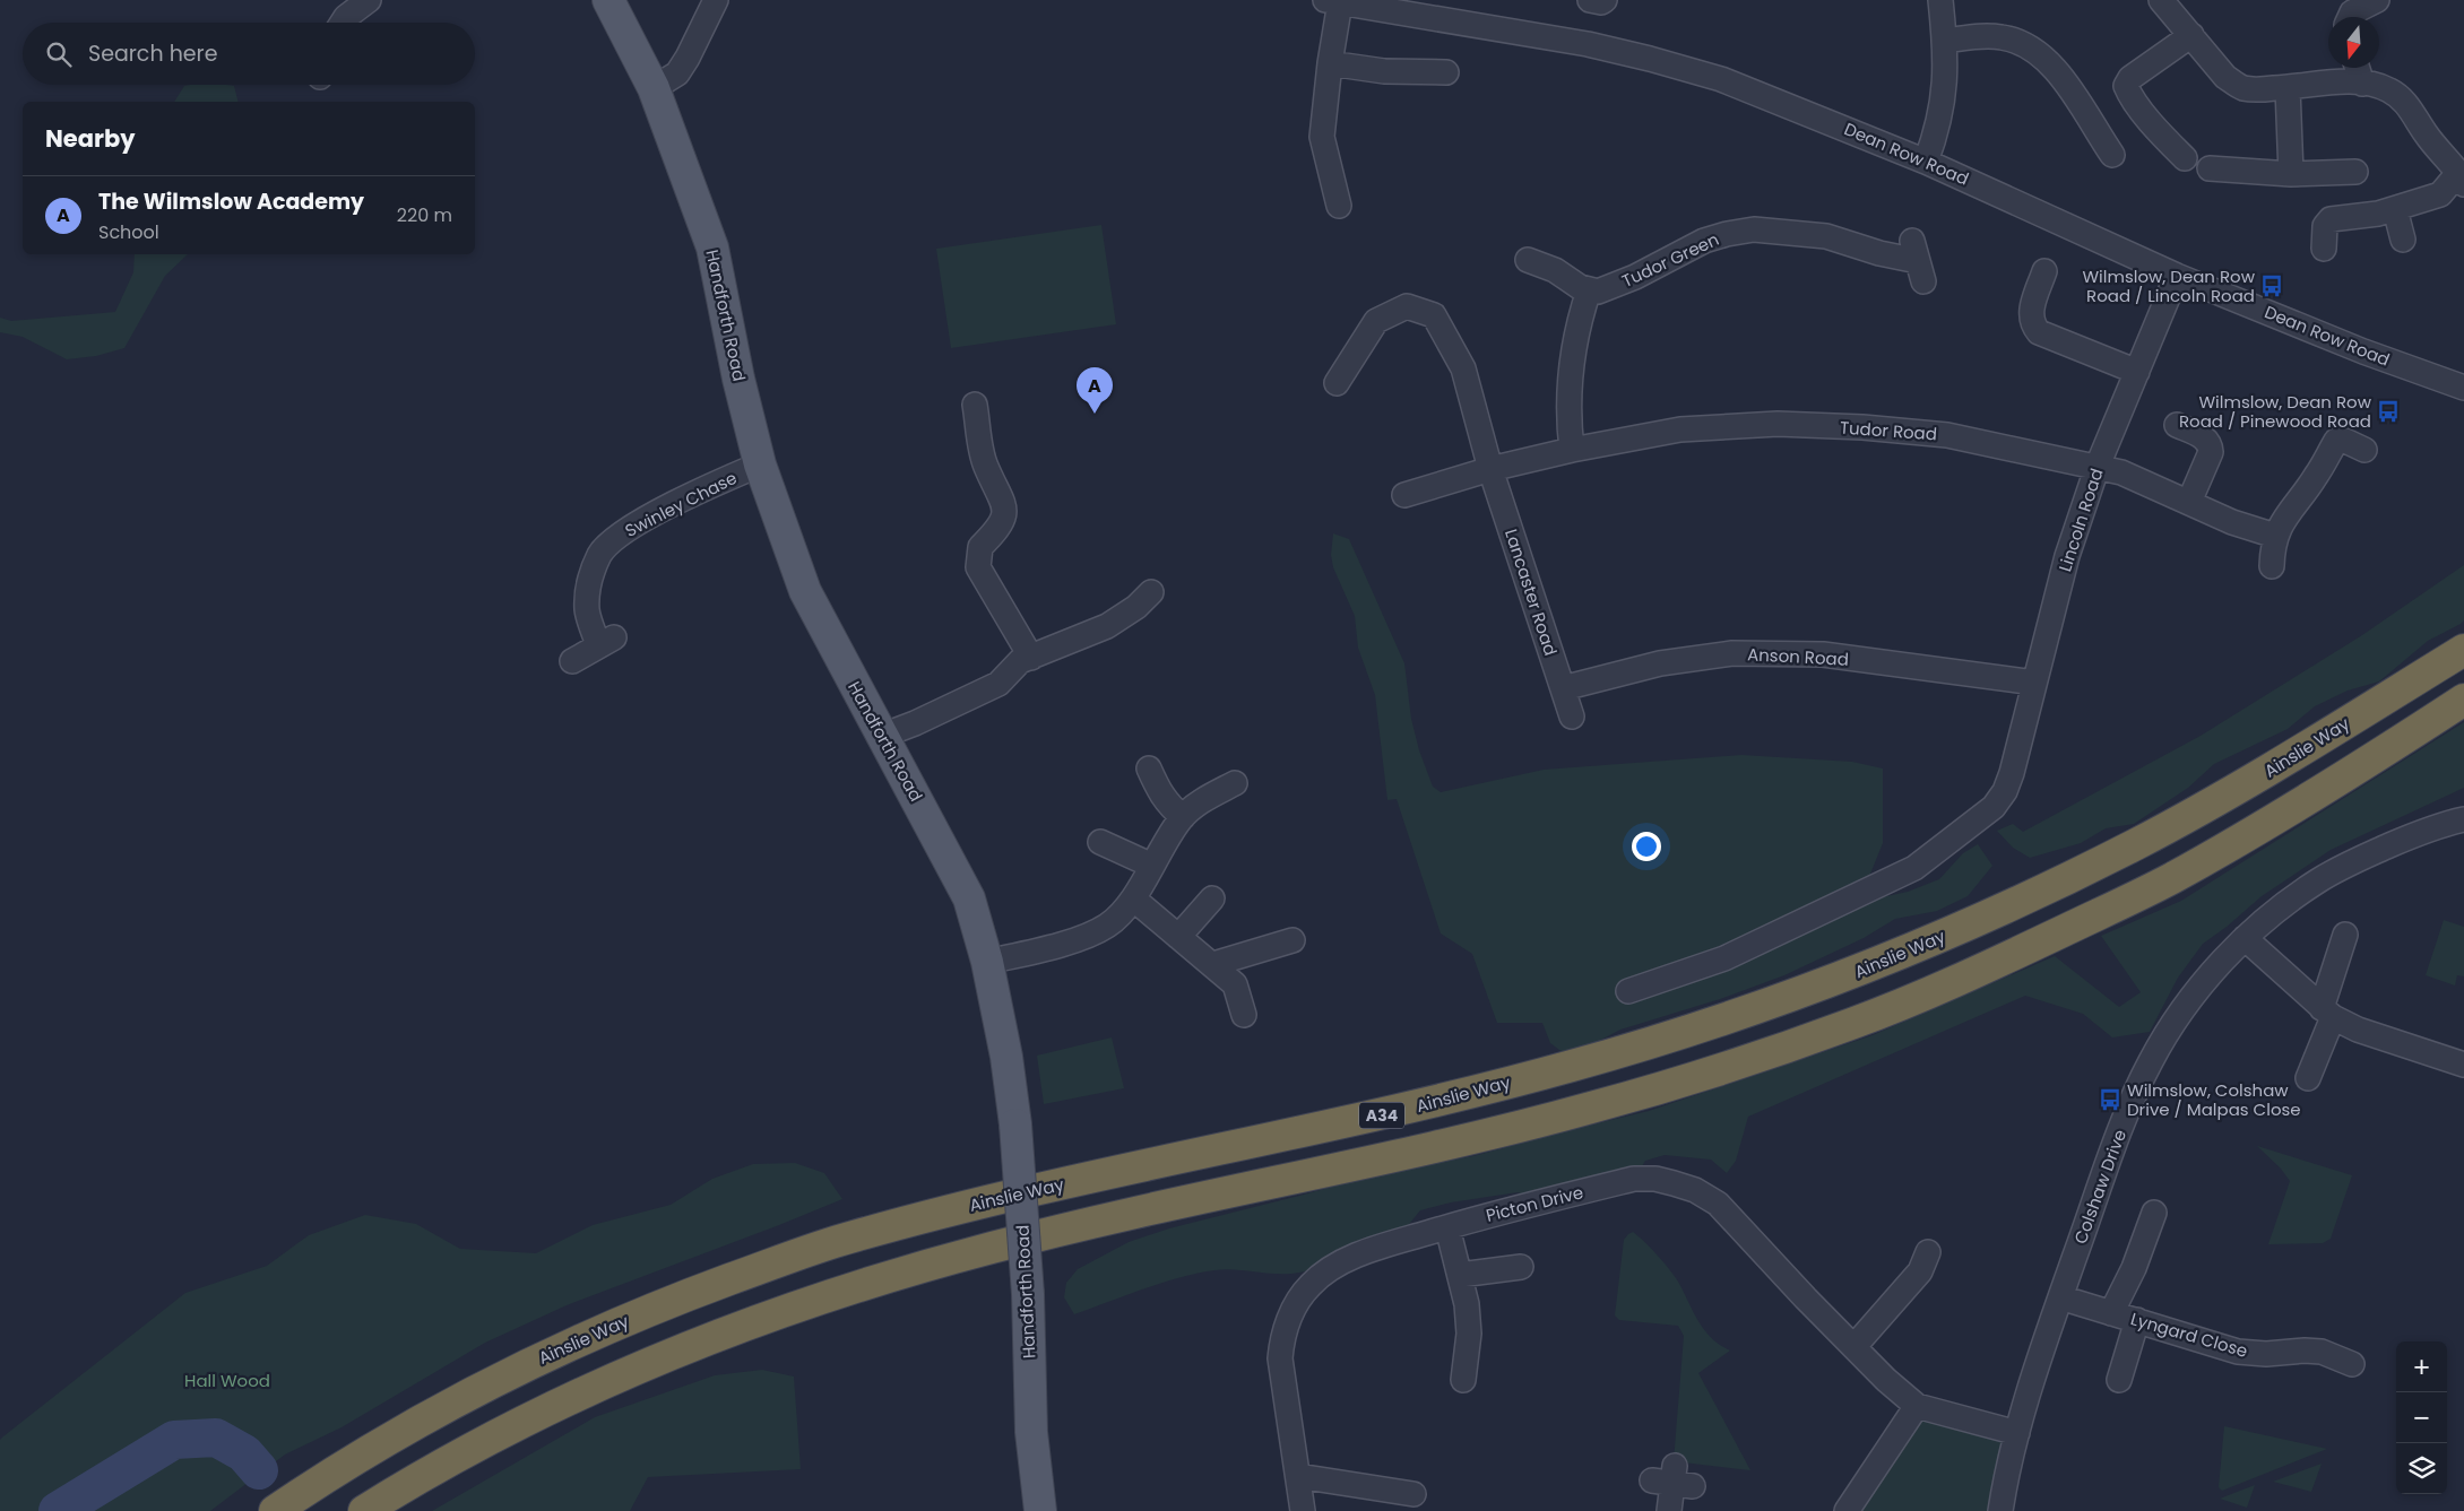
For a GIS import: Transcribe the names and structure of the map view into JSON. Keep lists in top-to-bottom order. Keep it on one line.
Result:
{"streets":{"highway":["Ainslie Way","A34"],"main road":["Handforth Road"],"street":["Dean Row Road","Tudor Green","Tudor Road","Swinley Chase","Lincoln Road","Lancaster Road","Anson Road","Colshaw Drive","Picton Drive","Lyngard Close"]},"crossings":[["Dean Row Road","Lincoln Road"],["Handforth Road","Swinley Chase"],["Tudor Road","Lincoln Road"],["Tudor Road","Lancaster Road"],["Lincoln Road","Anson Road"],["Lancaster Road","Anson Road"],["Colshaw Drive","Picton Drive"],["Colshaw Drive","Lyngard Close"]],"parks":["Hall Wood"],"places":{"bus stop":["Wilmslow, Dean Row Road / Lincoln Road","Wilmslow, Dean Row Road / Pinewood Road","Wilmslow, Colshaw Drive / Malpas Close"]},"north":"bottom","page":{"search":"Search here","heading":"Nearby","list":[{"mark":"A","name":"The Wilmslow Academy","note":"School","value":"220 m"}],"pins":"A","map_buttons":["+","−"]}}
